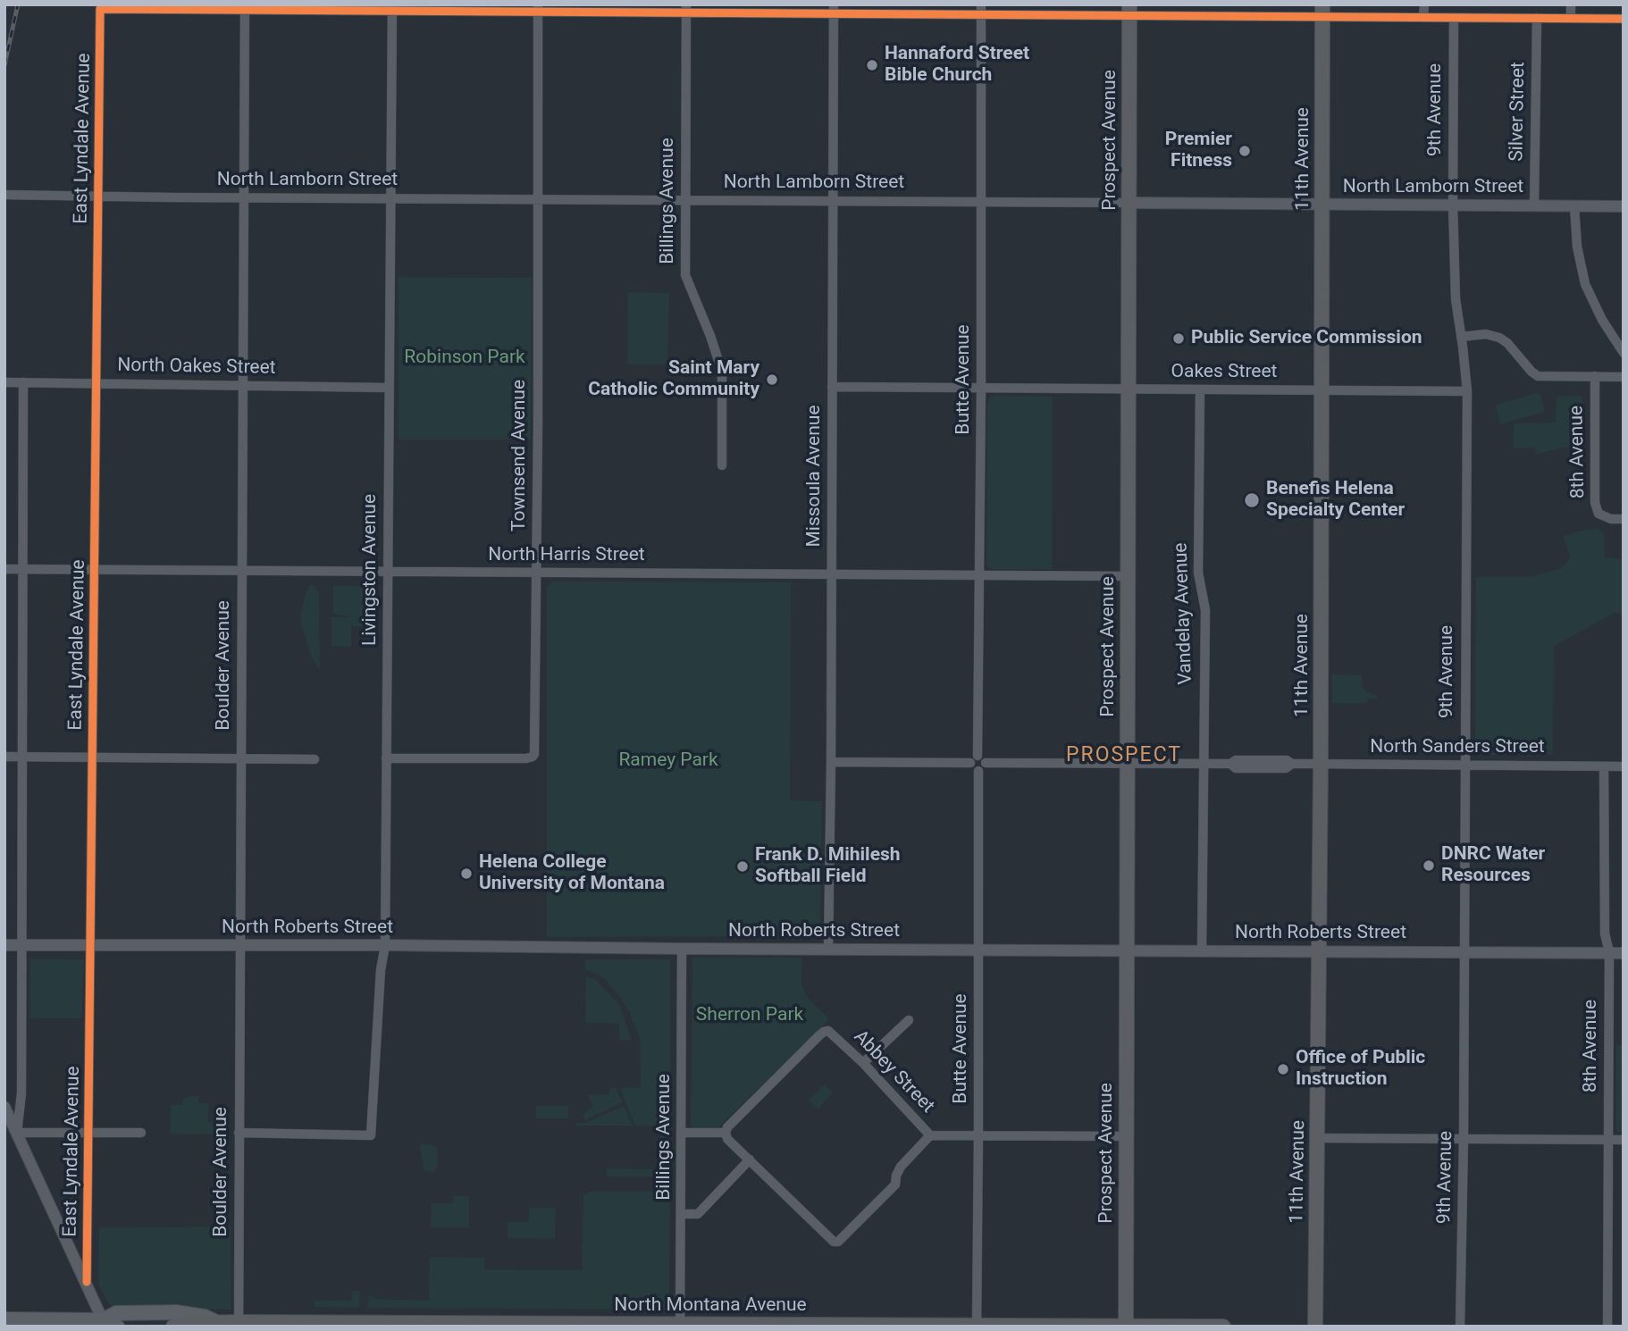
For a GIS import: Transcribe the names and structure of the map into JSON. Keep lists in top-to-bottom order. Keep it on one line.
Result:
{"streets":{"highway":["Prospect Avenue","11th Avenue","North Montana Avenue"],"street":["9th Avenue","Silver Street","East Lyndale Avenue","North Lamborn Street","Billings Avenue","North Oakes Street","Oakes Street","Butte Avenue","8th Avenue","Townsend Avenue","Missoula Avenue","North Harris Street","Livingston Avenue","Vandelay Avenue","Boulder Avenue","North Sanders Street","North Roberts Street","Abbey Street"]},"crossings":[["9th Avenue","North Lamborn Street"],["9th Avenue","Oakes Street"],["9th Avenue","North Sanders Street"],["9th Avenue","North Roberts Street"],["Silver Street","North Lamborn Street"],["East Lyndale Avenue","North Lamborn Street"],["East Lyndale Avenue","North Oakes Street"],["East Lyndale Avenue","North Harris Street"],["East Lyndale Avenue","Boulder Avenue"],["East Lyndale Avenue","North Roberts Street"],["Prospect Avenue","North Lamborn Street"],["Prospect Avenue","Oakes Street"],["Prospect Avenue","North Harris Street"],["Prospect Avenue","North Sanders Street"],["Prospect Avenue","North Roberts Street"],["Prospect Avenue","North Montana Avenue"],["11th Avenue","North Lamborn Street"],["11th Avenue","Oakes Street"],["11th Avenue","North Sanders Street"],["11th Avenue","North Roberts Street"],["North Lamborn Street","Billings Avenue"],["North Lamborn Street","Butte Avenue"],["North Lamborn Street","Townsend Avenue"],["North Lamborn Street","Missoula Avenue"],["North Lamborn Street","Livingston Avenue"],["North Lamborn Street","Boulder Avenue"],["Billings Avenue","North Roberts Street"],["Billings Avenue","North Montana Avenue"],["North Oakes Street","Livingston Avenue"],["North Oakes Street","Boulder Avenue"],["Oakes Street","Butte Avenue"],["Oakes Street","Vandelay Avenue"],["Butte Avenue","North Harris Street"],["Butte Avenue","North Sanders Street"],["Butte Avenue","North Roberts Street"],["Butte Avenue","North Montana Avenue"],["8th Avenue","North Sanders Street"],["8th Avenue","North Roberts Street"],["Townsend Avenue","North Harris Street"],["Townsend Avenue","Livingston Avenue"],["Missoula Avenue","North Harris Street"],["Missoula Avenue","North Roberts Street"],["North Harris Street","Livingston Avenue"],["North Harris Street","Boulder Avenue"],["Livingston Avenue","Boulder Avenue"],["Livingston Avenue","North Roberts Street"],["Vandelay Avenue","North Sanders Street"],["Vandelay Avenue","North Roberts Street"],["Boulder Avenue","North Roberts Street"],["Boulder Avenue","North Montana Avenue"]],"districts":["PROSPECT"],"parks":["Robinson Park","Ramey Park","Sherron Park"],"places":["Hannaford Street Bible Church","Premier Fitness","Public Service Commission","Saint Mary Catholic Community","Benefis Helena Specialty Center","DNRC Water Resources","Frank D. Mihilesh Softball Field","Helena College University of Montana","Office of Public Instruction"]}
